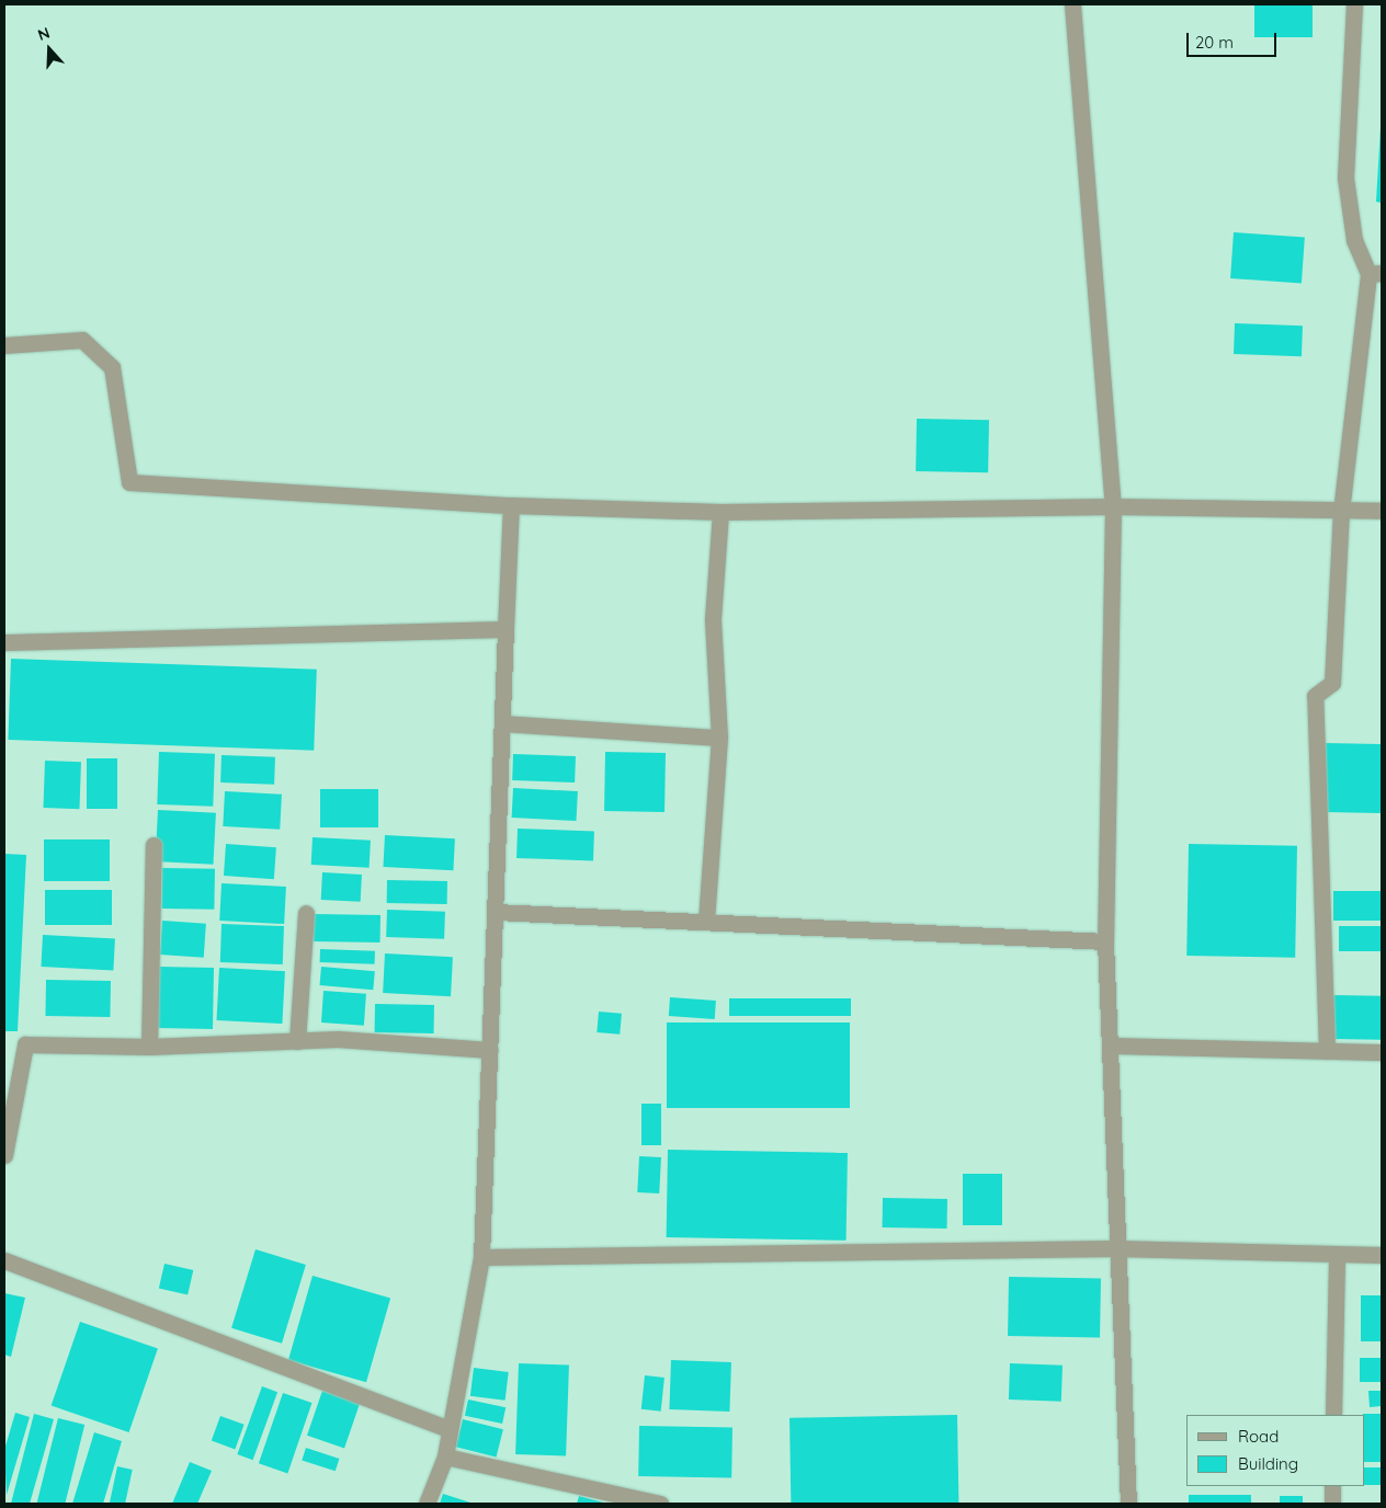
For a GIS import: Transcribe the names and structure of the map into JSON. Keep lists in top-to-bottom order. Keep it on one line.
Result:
{"legend":["Road","Building"],"scale_bar":"20 m","north":"top"}
